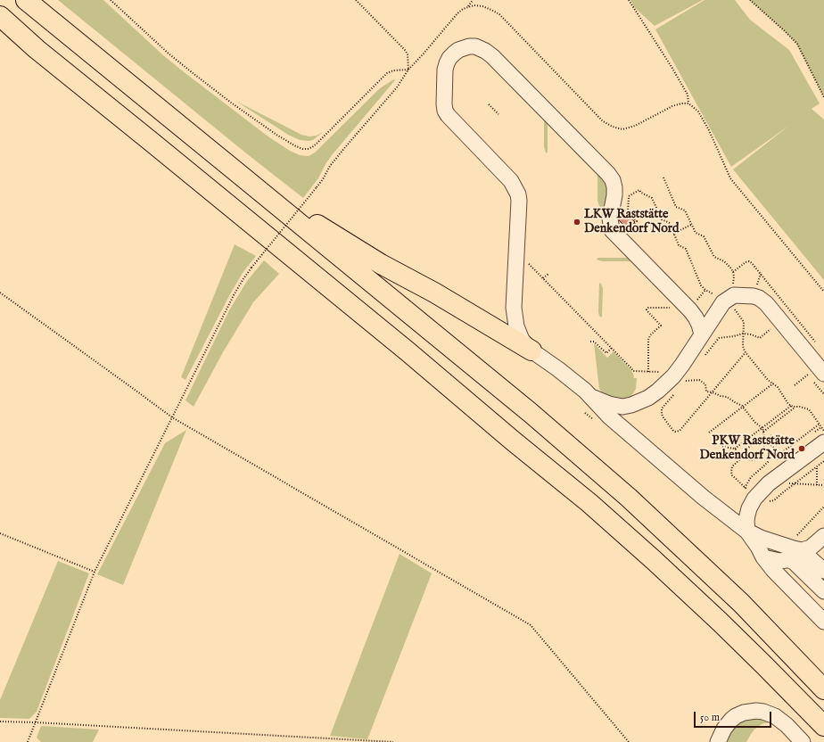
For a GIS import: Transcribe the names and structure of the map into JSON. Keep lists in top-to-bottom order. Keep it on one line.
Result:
{"places":["LKW Raststätte Denkendorf Nord","PKW Raststätte Denkendorf Nord"],"scale_bar":"50 m"}
